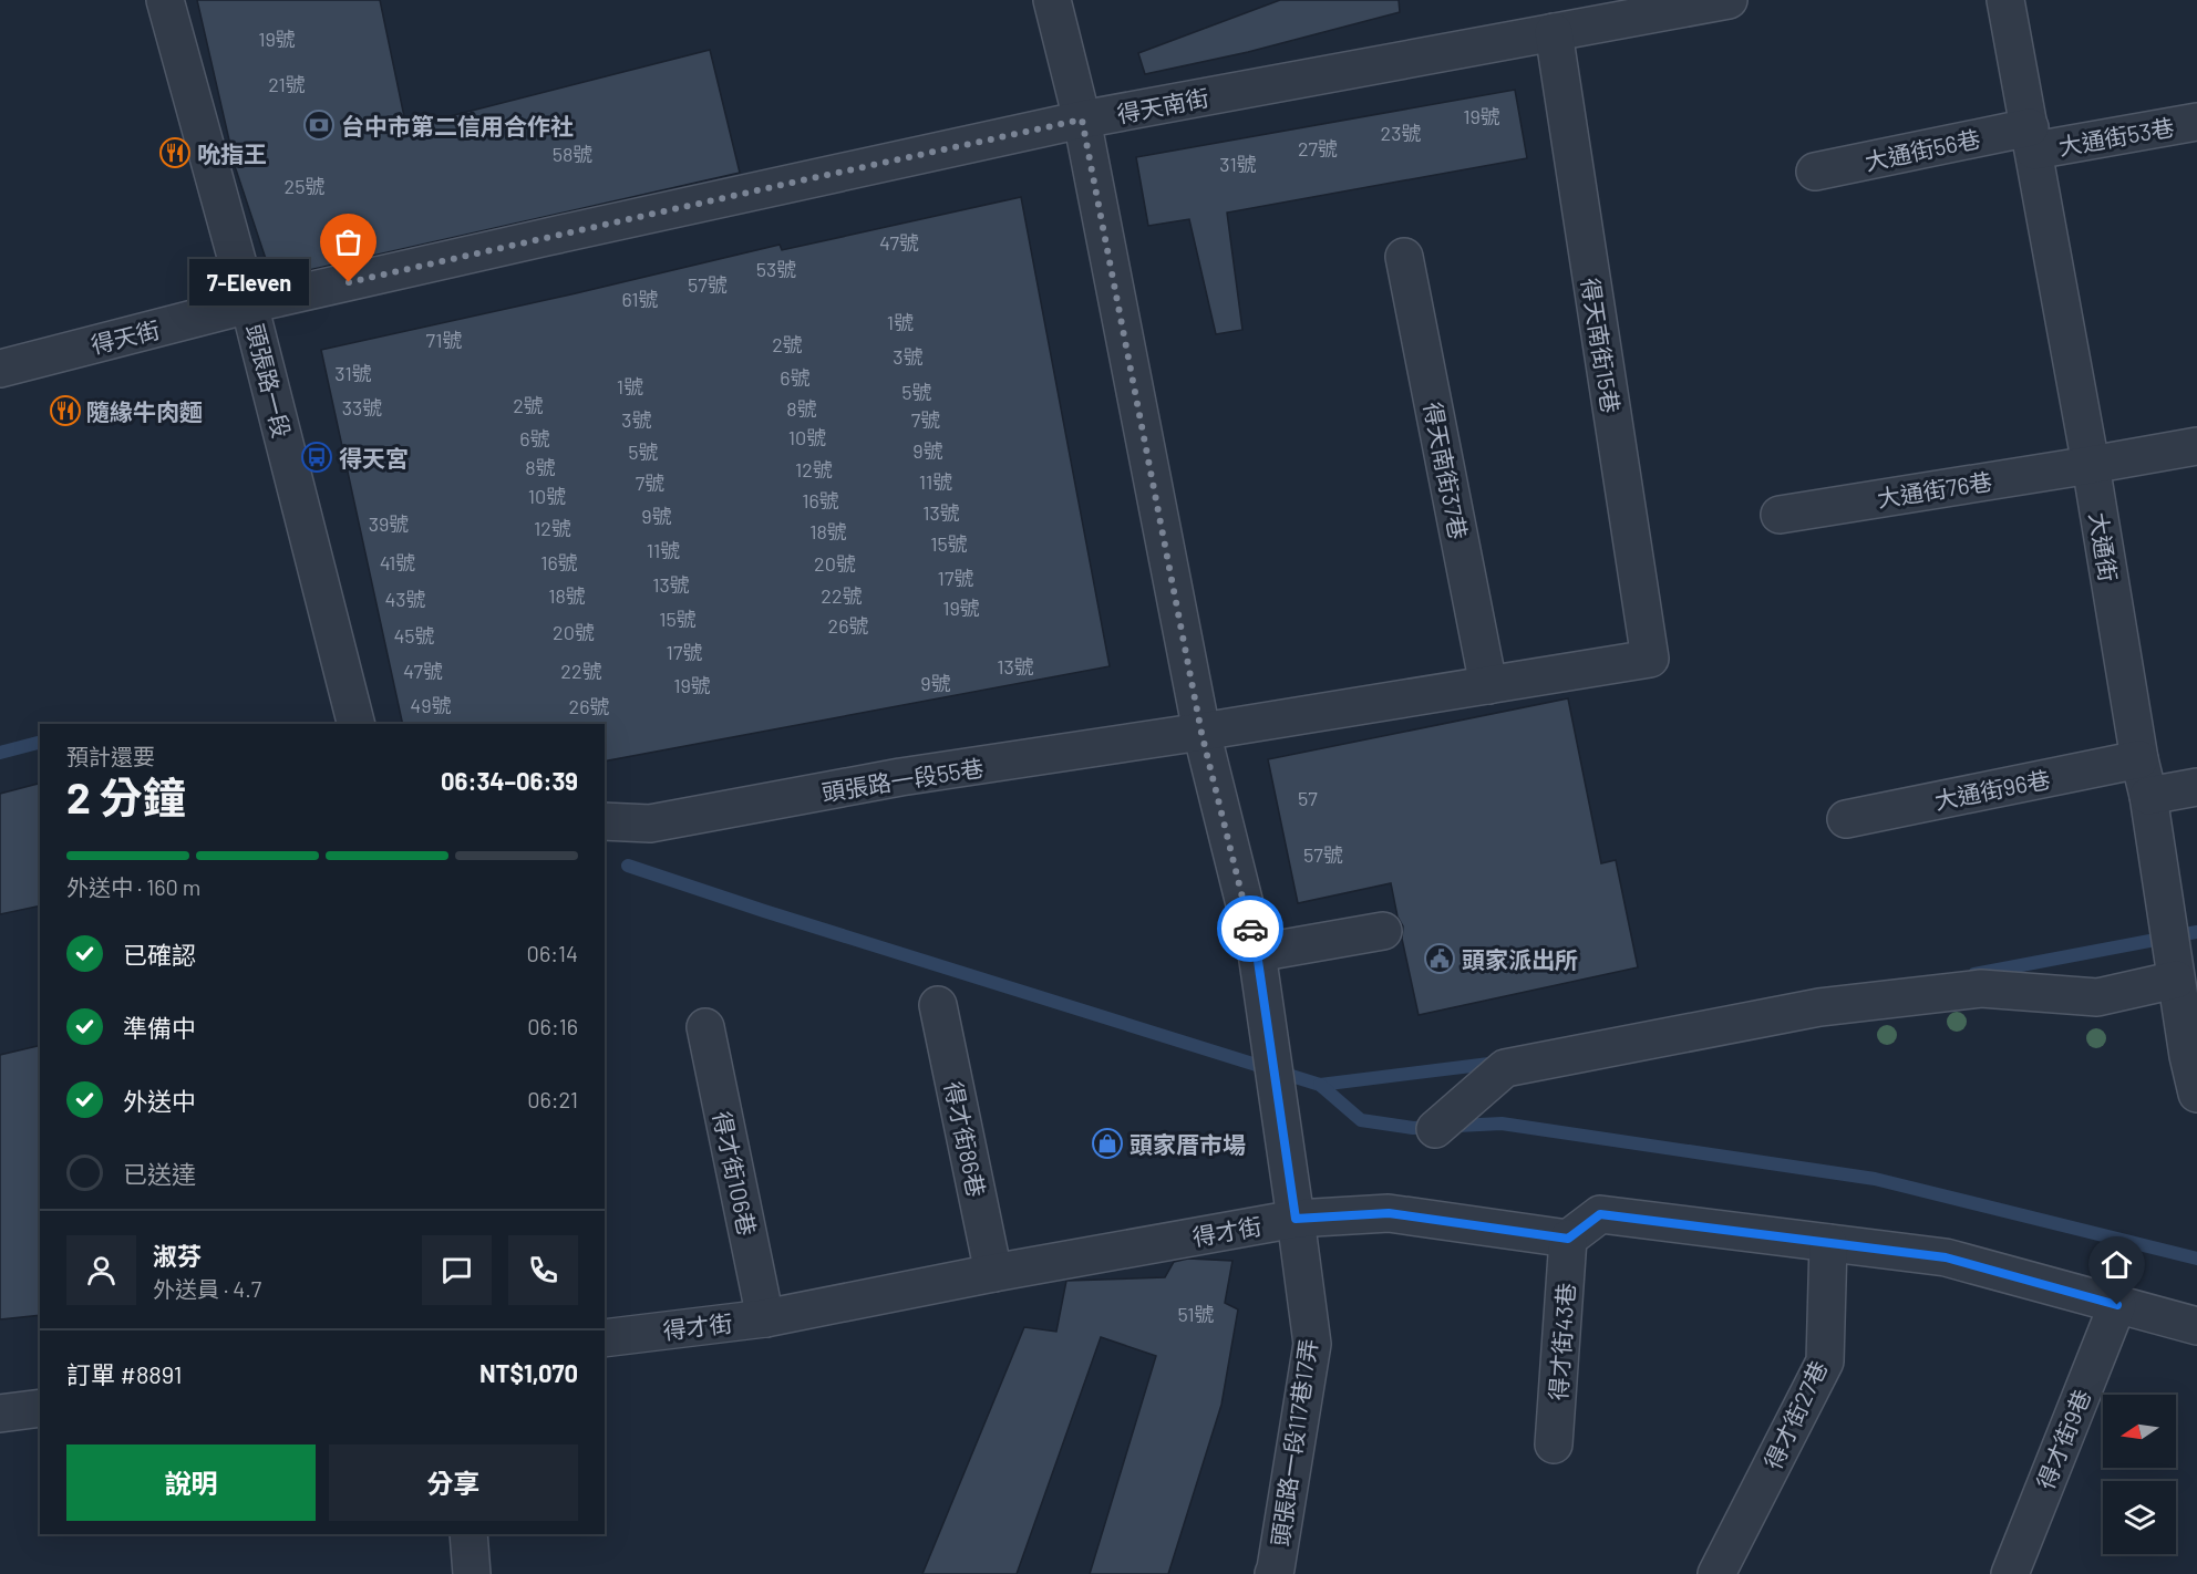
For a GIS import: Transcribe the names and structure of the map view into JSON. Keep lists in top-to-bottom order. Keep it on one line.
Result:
{"streets":{"street":["得天南街","大通街53巷","大通街56巷","得天街","得天南街15巷","頭張路一段","得天南街37巷","大通街76巷","大通街","頭張路一段55巷","大通街96巷","得才街86巷","得才街106巷","得才街","得才街43巷","得才街27巷","得才街9巷","頭張路一段117巷17弄"]},"crossings":[["得天南街","得天街"],["得天南街","得天南街15巷"],["得天南街","頭張路一段"],["大通街53巷","大通街56巷"],["大通街53巷","大通街"],["大通街56巷","大通街"],["得天街","頭張路一段"],["得天南街15巷","得天南街37巷"],["大通街76巷","大通街"],["大通街","大通街96巷"],["頭張路一段55巷","頭張路一段117巷17弄"],["得才街86巷","得才街"],["得才街106巷","得才街"],["得才街","得才街43巷"],["得才街","頭張路一段117巷17弄"]],"places":{"bank":["台中市第二信用合作社"],"restaurant":["吮指王","隨緣牛肉麵"],"other":["7-Eleven"],"bus stop":["得天宮"],"public building":["頭家派出所"],"shop":["頭家厝市場"]},"house_numbers":["19號","21號","19號","23號","27號","58號","31號","25號","47號","53號","57號","61號","1號","71號","2號","3號","31號","6號","1號","5號","2號","33號","8號","3號","7號","10號","6號","9號","5號","8號","12號","11號","7號","10號","16號","13號","9號","39號","12號","18號","15號","11號","41號","16號","20號","17號","13號","18號","22號","43號","19號","15號","26號","20號","45號","17號","13號","47號","22號","9號","19號","49號","26號","57","57號","51號"],"north":"left","page":{"bubble":"7-Eleven","heading":["2 分鐘","預計還要","06:34–06:39"],"panel":["淑芬","外送員 · 4.7","訂單 #8891","NT$1,070"],"bar":"外送中 · 160 m","list":[["已確認","06:14"],["準備中","06:16"],["外送中","06:21"],"已送達"],"buttons":["說明","分享"]}}
